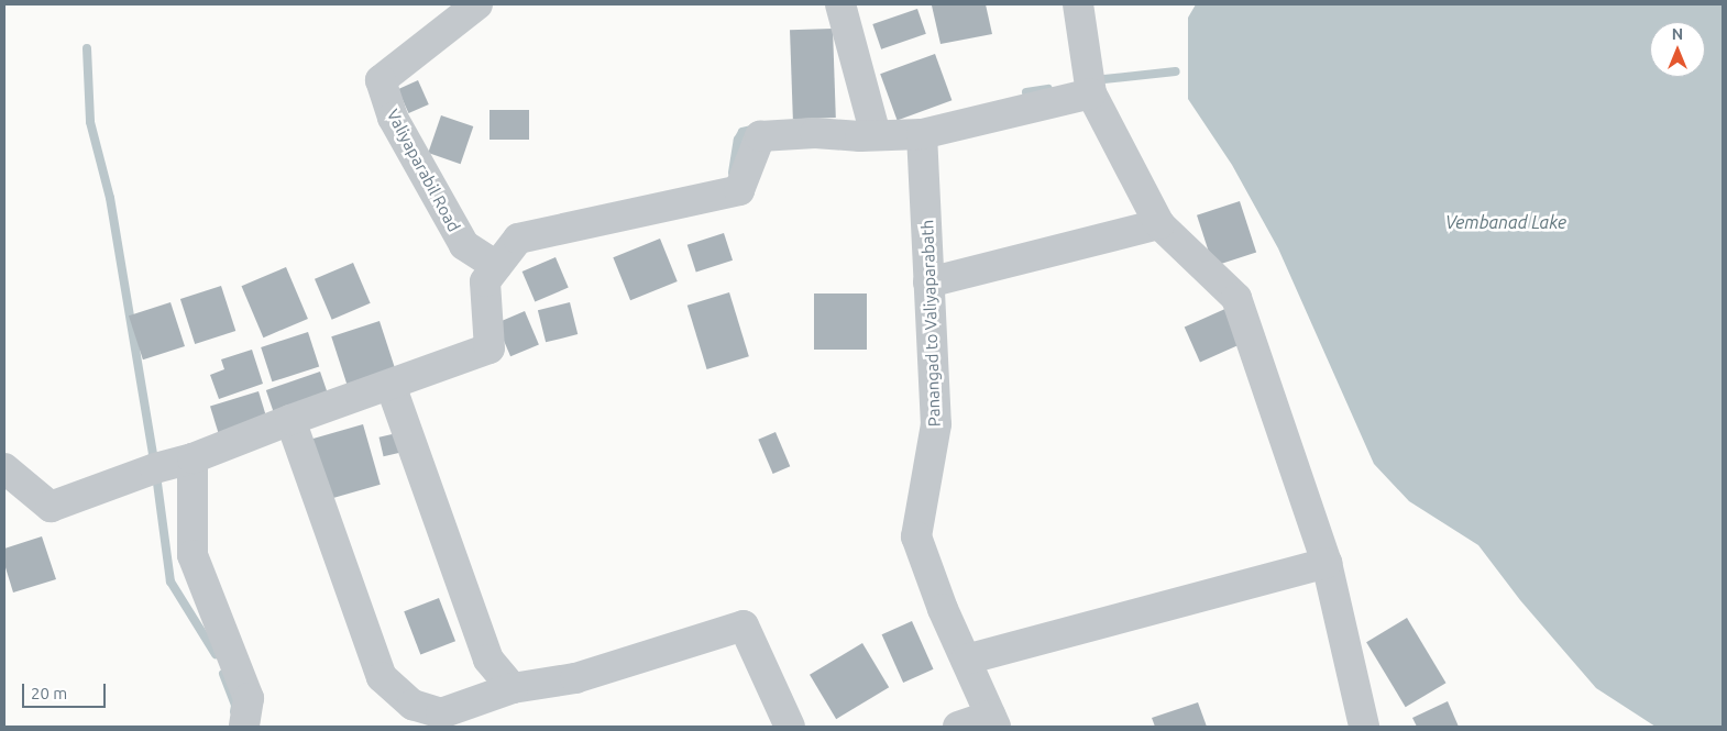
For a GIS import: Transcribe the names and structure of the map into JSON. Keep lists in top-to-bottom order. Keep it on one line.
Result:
{"streets":{"street":["Valiyaparabil Road","Panangad to Valiyaparabath"]},"water":["Vembanad Lake"],"scale_bar":"20 m","north":"top"}
